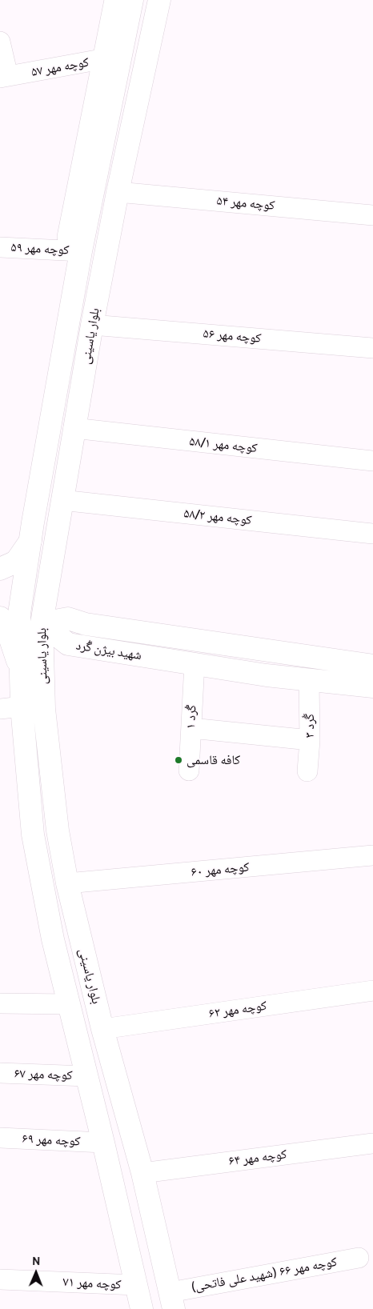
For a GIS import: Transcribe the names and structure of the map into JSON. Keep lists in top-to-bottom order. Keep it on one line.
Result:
{"streets":{"main road":["بلوار یاسینی","شهید بیژن گُرد"],"street":["کوچه مهر ۵۷","کوچه مهر ۵۴","کوچه مهر ۵۹","کوچه مهر ۵۶","کوچه مهر ۵۸/۱","کوچه مهر ۵۸/۲","گُرد ۱","گُرد ۳","کوچه مهر ۶۰","کوچه مهر ۶۲","کوچه مهر ۶۷","کوچه مهر ۶۹","کوچه مهر ۶۴","کوچه مهر ۶۶ (شهید علی فاتحی)","کوچه مهر ۷۱"]},"crossings":[["کوچه مهر ۵۷","بلوار یاسینی"],["کوچه مهر ۵۴","بلوار یاسینی"],["کوچه مهر ۵۹","بلوار یاسینی"],["بلوار یاسینی","کوچه مهر ۵۶"],["بلوار یاسینی","کوچه مهر ۵۸/۱"],["بلوار یاسینی","کوچه مهر ۵۸/۲"],["بلوار یاسینی","شهید بیژن گُرد"],["بلوار یاسینی","کوچه مهر ۶۰"],["بلوار یاسینی","کوچه مهر ۶۲"],["بلوار یاسینی","کوچه مهر ۶۷"],["بلوار یاسینی","کوچه مهر ۶۹"],["بلوار یاسینی","کوچه مهر ۶۴"],["بلوار یاسینی","کوچه مهر ۶۶ (شهید علی فاتحی)"],["بلوار یاسینی","کوچه مهر ۷۱"],["شهید بیژن گُرد","گُرد ۱"],["شهید بیژن گُرد","گُرد ۳"]],"places":["کافه قاسمی"],"north":"top"}
